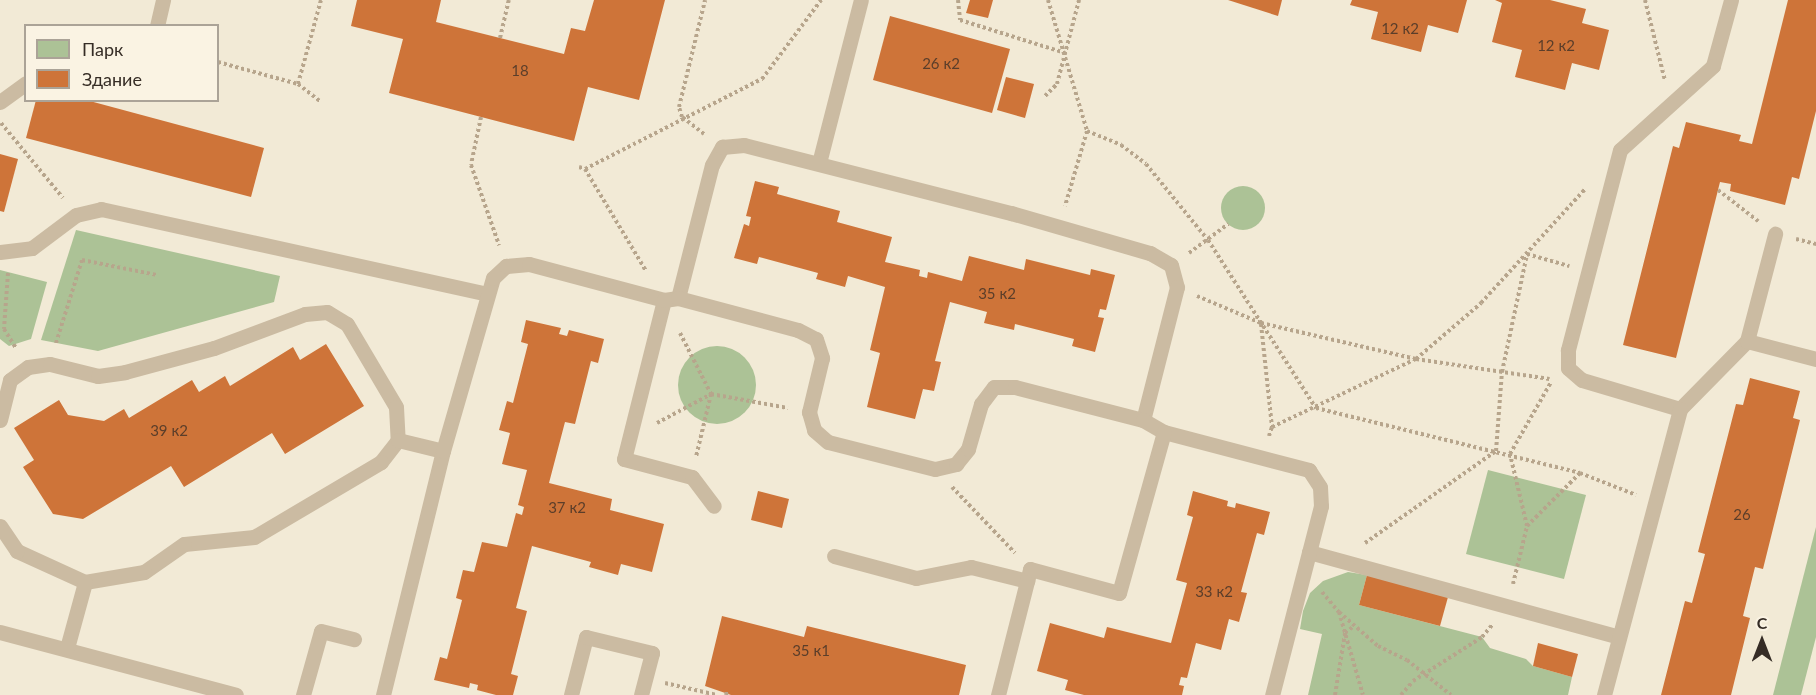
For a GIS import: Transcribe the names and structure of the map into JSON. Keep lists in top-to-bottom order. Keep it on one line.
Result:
{"house_numbers":["12 к2","12 к2","26 к2","18","35 к2","39 к2","37 к2","26","33 к2","35 к1"],"legend":["Парк","Здание"],"north":"top"}
